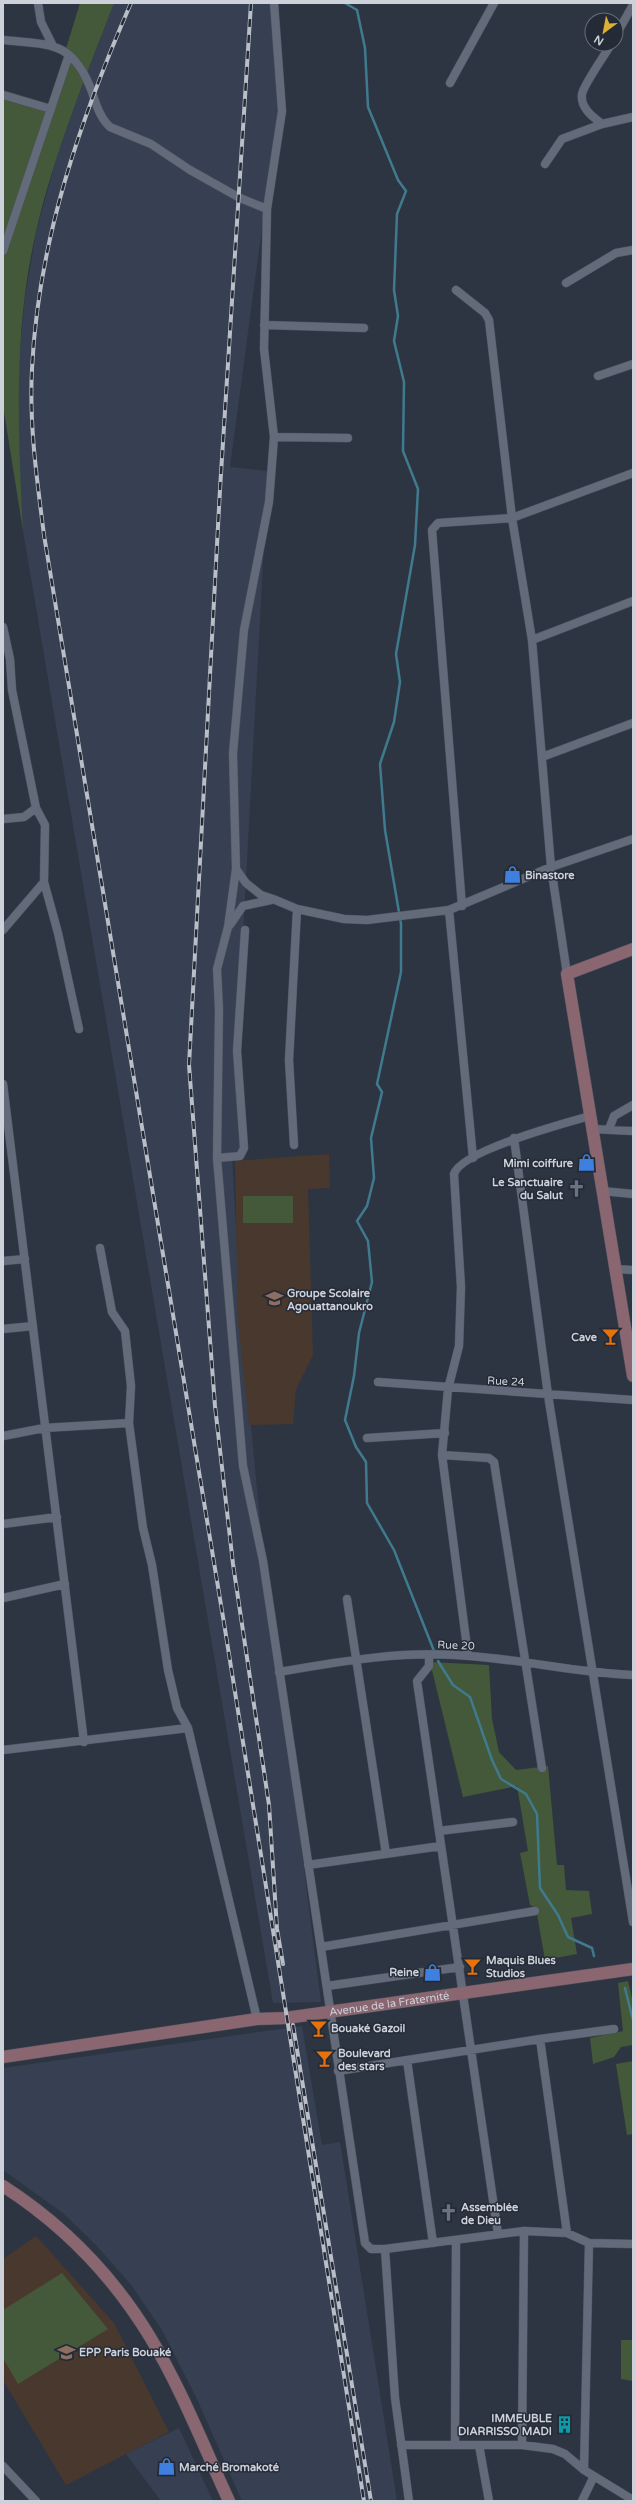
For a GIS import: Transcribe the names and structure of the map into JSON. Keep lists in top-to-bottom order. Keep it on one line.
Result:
{"streets":{"street":["Rue 24","Rue 20","Avenue de la Fraternité"]},"places":{"shop":["Binastore","Mimi coiffure","Reine","Marché Bromakoté"],"church":["Le Sanctuaire du Salut","Assemblée de Dieu"],"school or university":["Groupe Scolaire Agouattanoukro","EPP Paris Bouaké"],"bar":["Cave","Maquis Blues Studios","Bouaké Gazoil","Boulevard des stars"],"building":["IMMEUBLE DIARRISSO MADI"]},"north":"bottom left"}
